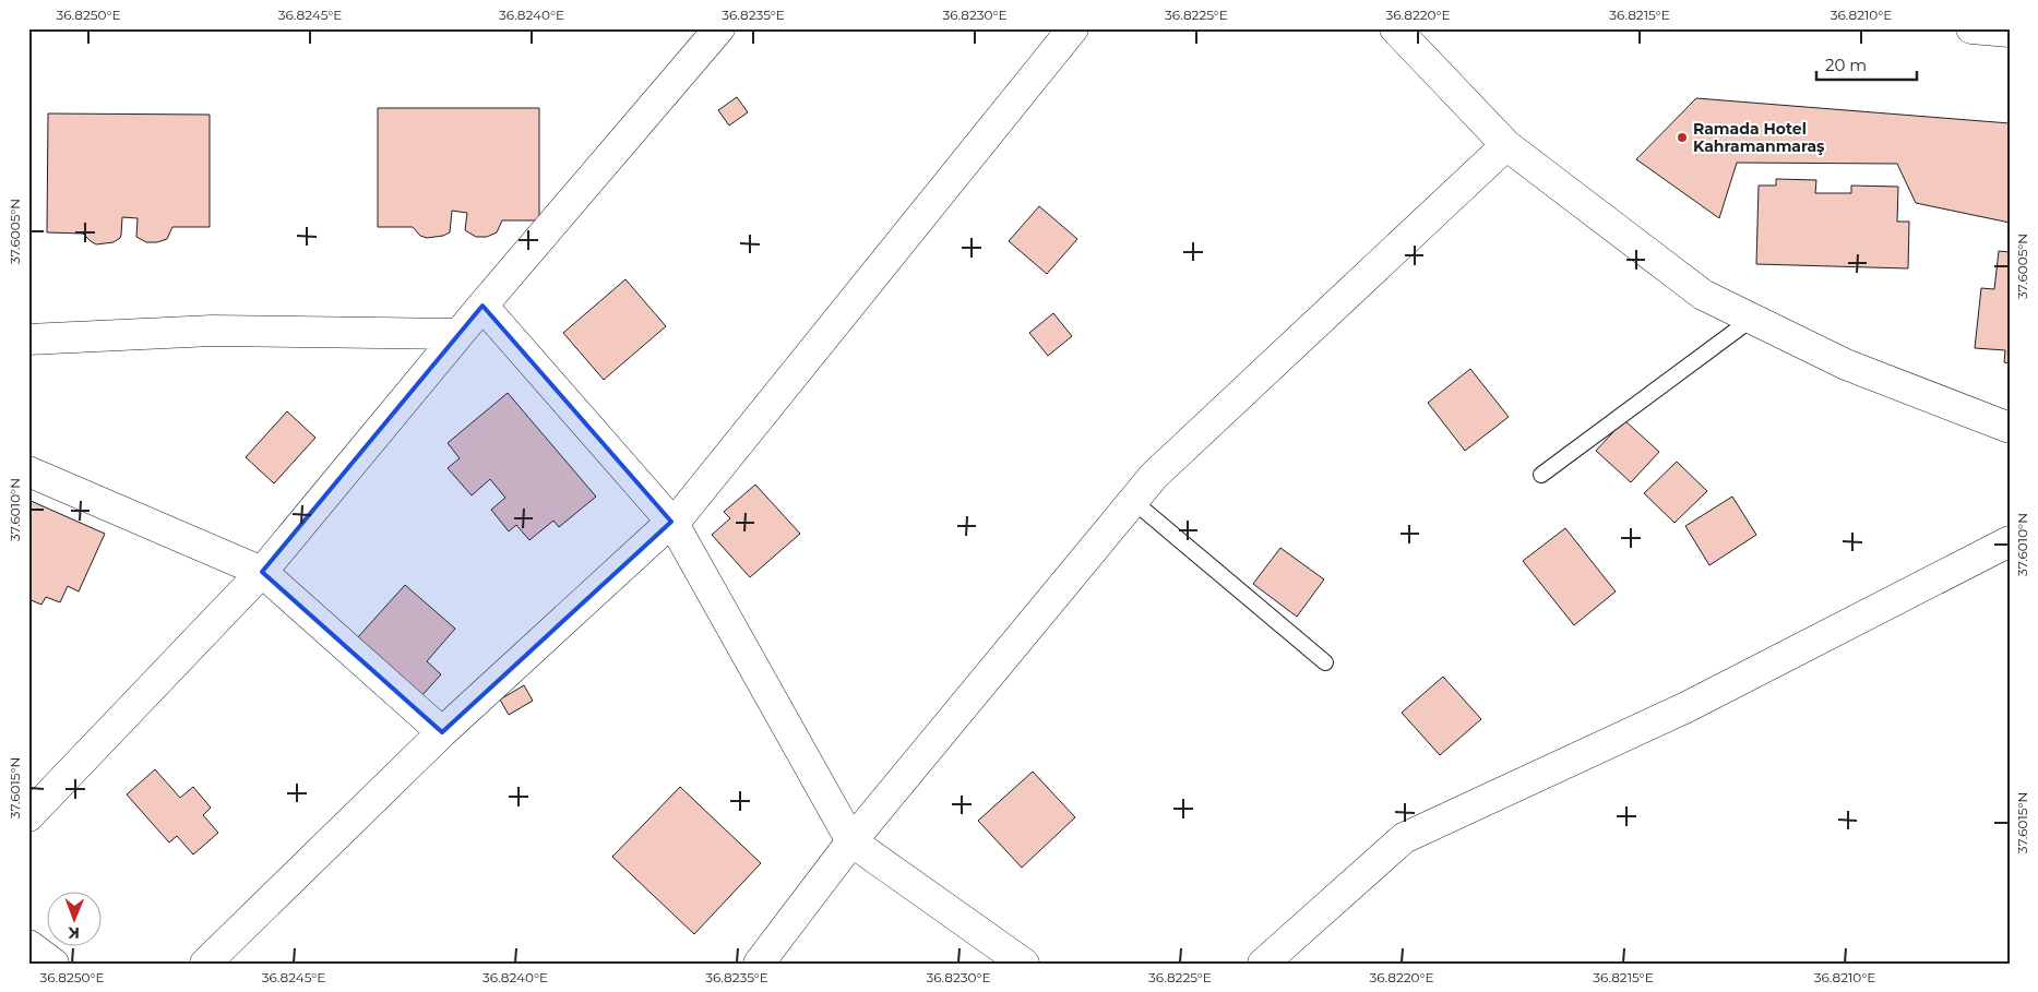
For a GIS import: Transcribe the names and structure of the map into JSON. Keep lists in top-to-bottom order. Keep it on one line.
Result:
{"places":["Ramada Hotel Kahramanmaraş"],"scale_bar":"20 m","north":"bottom","coordinates":["36.8250°E","36.8245°E","36.8240°E","36.8235°E","36.8230°E","36.8225°E","36.8220°E","36.8215°E","36.8210°E","37.6005°N","37.6010°N","37.6015°N"]}
